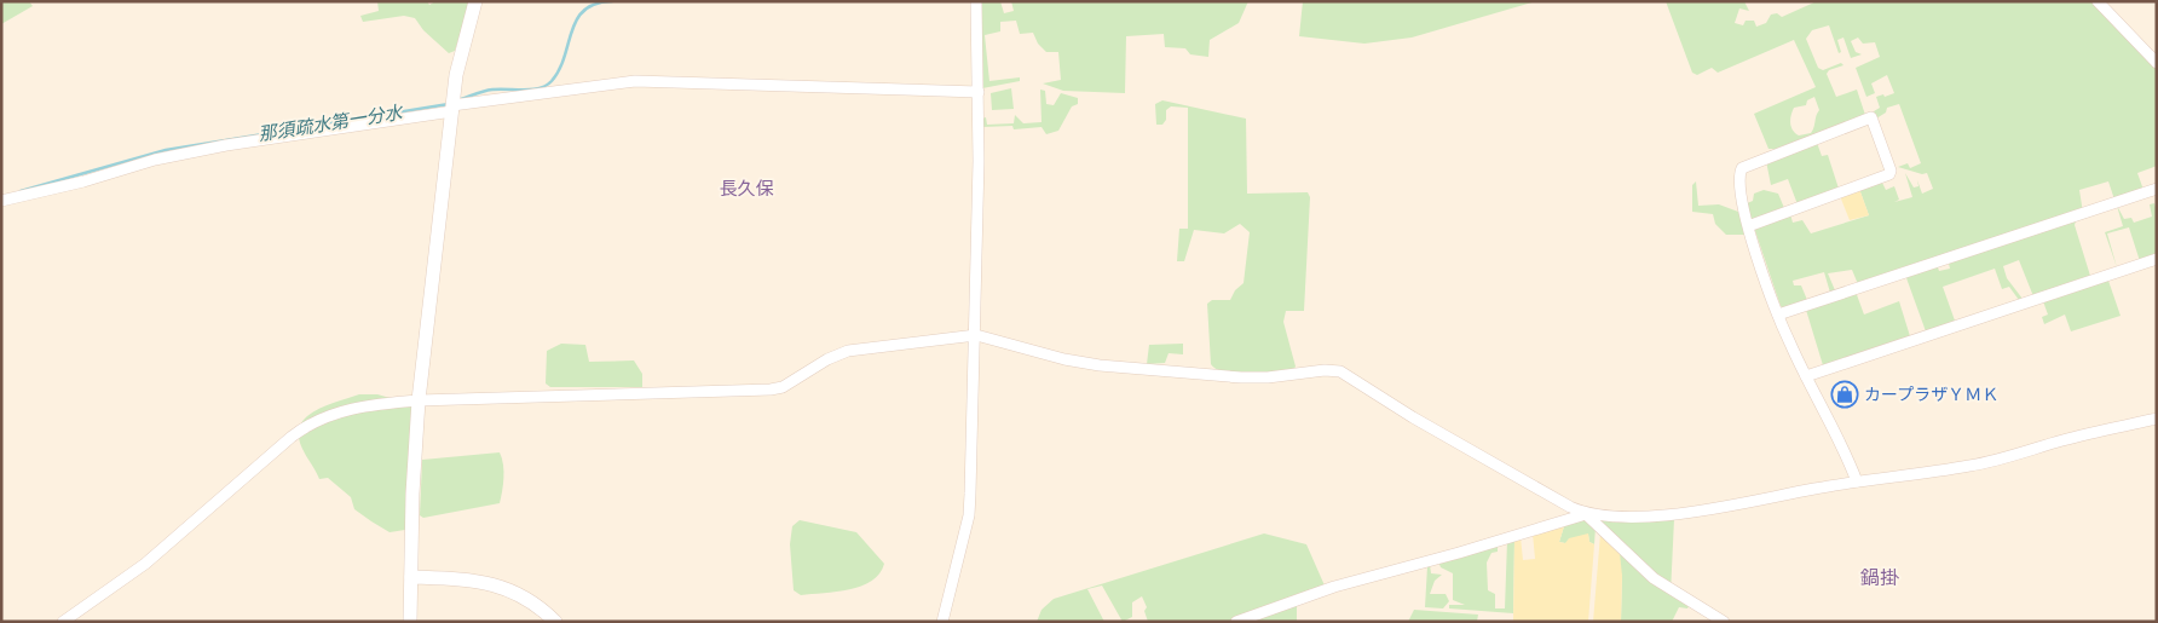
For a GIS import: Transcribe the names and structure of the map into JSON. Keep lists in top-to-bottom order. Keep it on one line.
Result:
{"districts":["長久保","鍋掛"],"water":["那須疏水第一分水"],"places":{"shop":["カープラザＹＭＫ"]}}
